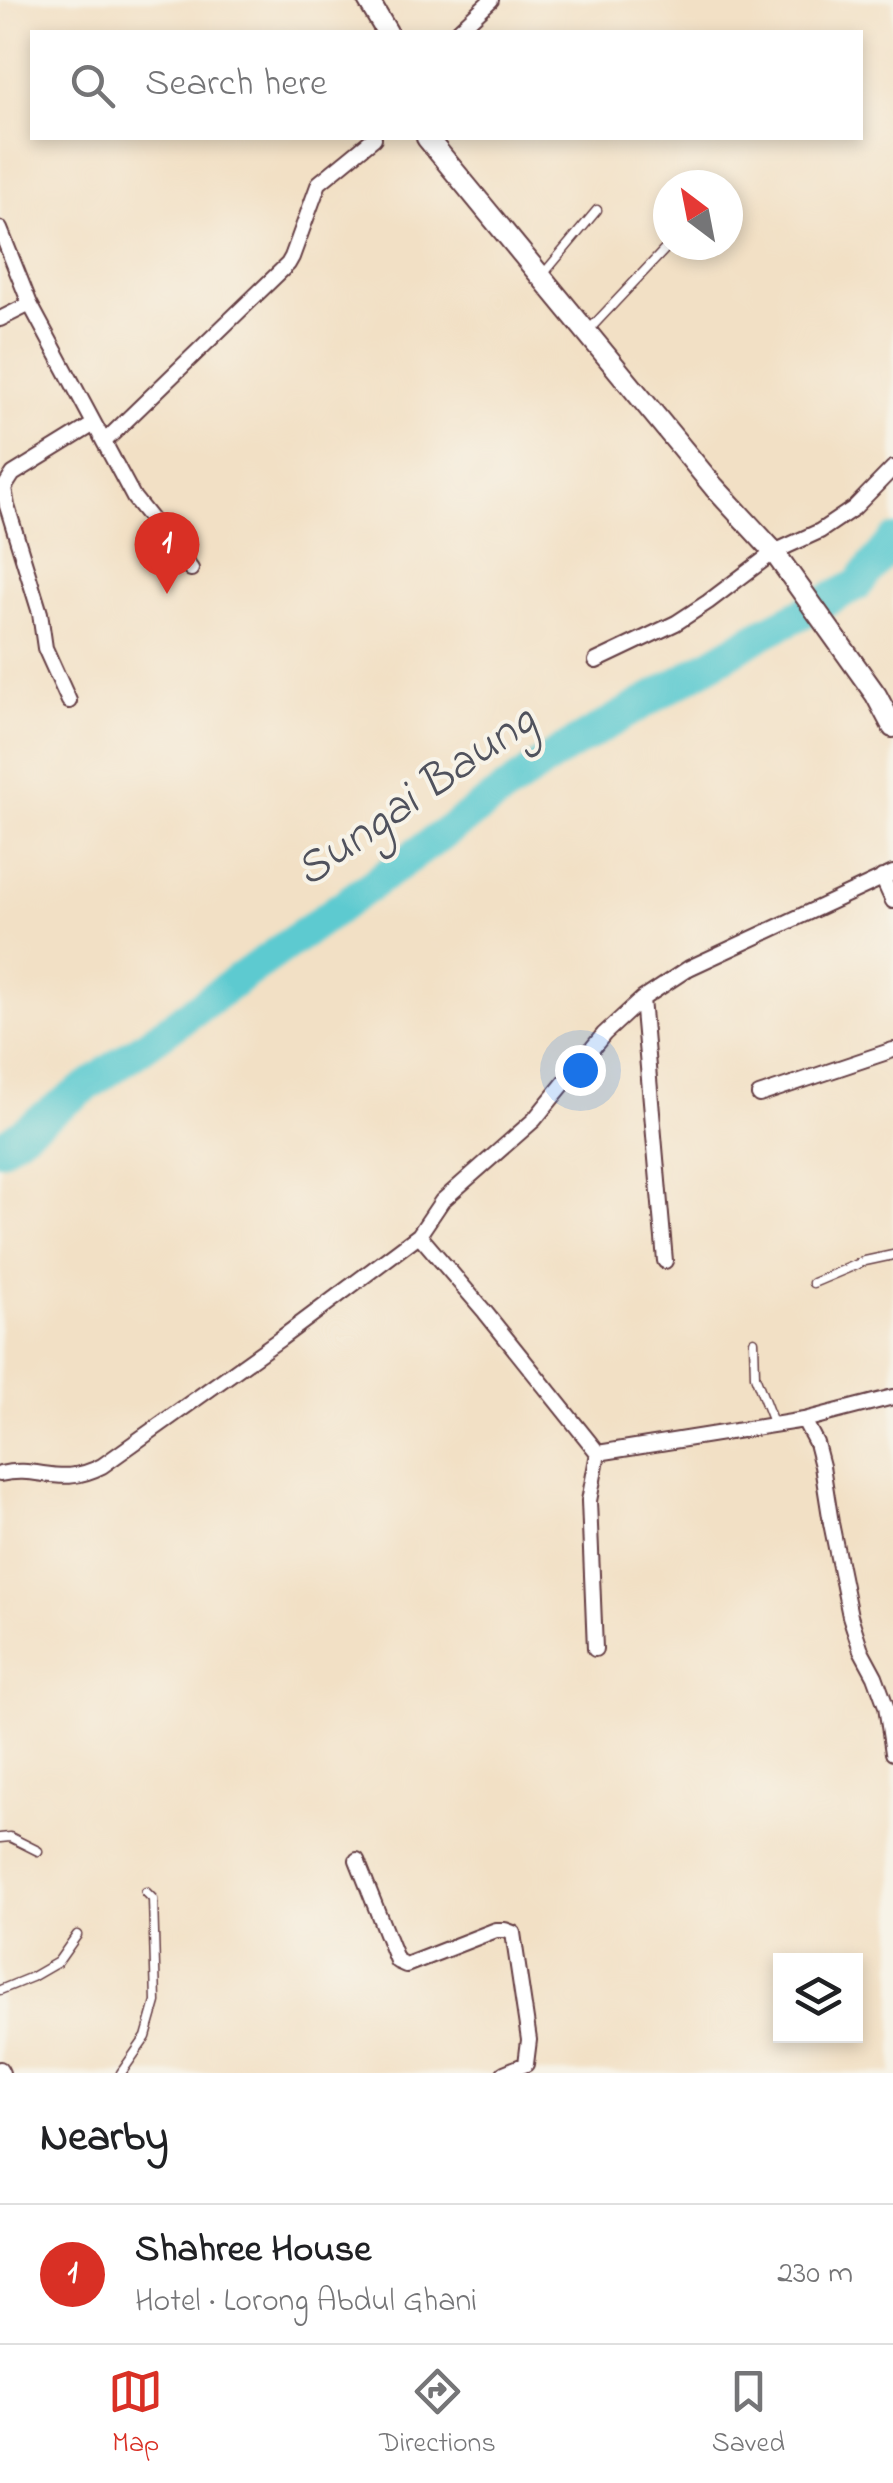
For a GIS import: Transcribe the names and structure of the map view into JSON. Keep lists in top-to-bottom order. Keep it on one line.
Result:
{"water":["Sungai Baung"],"north":"top left","page":{"search":"Search here","pins":"1","heading":"Nearby","list":[{"mark":"1","name":"Shahree House","note":"Hotel · Lorong Abdul Ghani","value":"230 m"}],"nav":["Map","Directions","Saved"]}}
